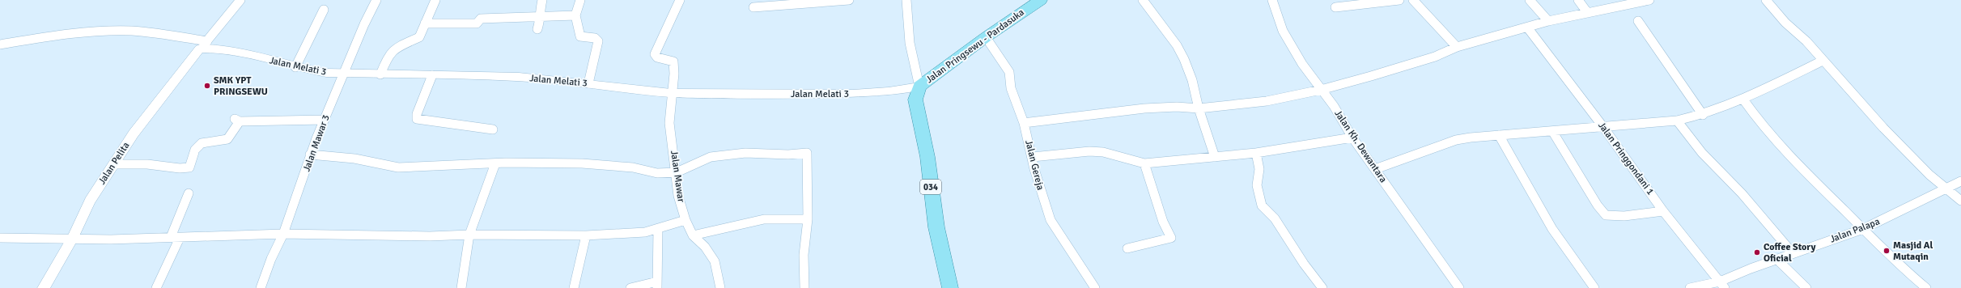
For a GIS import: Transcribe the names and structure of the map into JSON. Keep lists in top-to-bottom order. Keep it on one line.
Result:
{"streets":{"main road":["Jalan Pringsewu - Pardasuka","034"],"street":["Jalan Melati 3","Jalan Mawar 3","Jalan Kh. Dewantara","Jalan Pringgondani 1","Jalan Pelita","Jalan Gereja","Jalan Mawar","Jalan Palapa"]},"crossings":[["Jalan Pringsewu - Pardasuka","Jalan Melati 3"],["Jalan Pringsewu - Pardasuka","Jalan Gereja"],["Jalan Melati 3","Jalan Mawar 3"],["Jalan Melati 3","Jalan Pelita"],["Jalan Melati 3","Jalan Mawar"],["Jalan Pringgondani 1","Jalan Palapa"]],"places":["SMK YPT PRINGSEWU","Masjid Al Mutaqin","Coffee Story Oficial"]}
